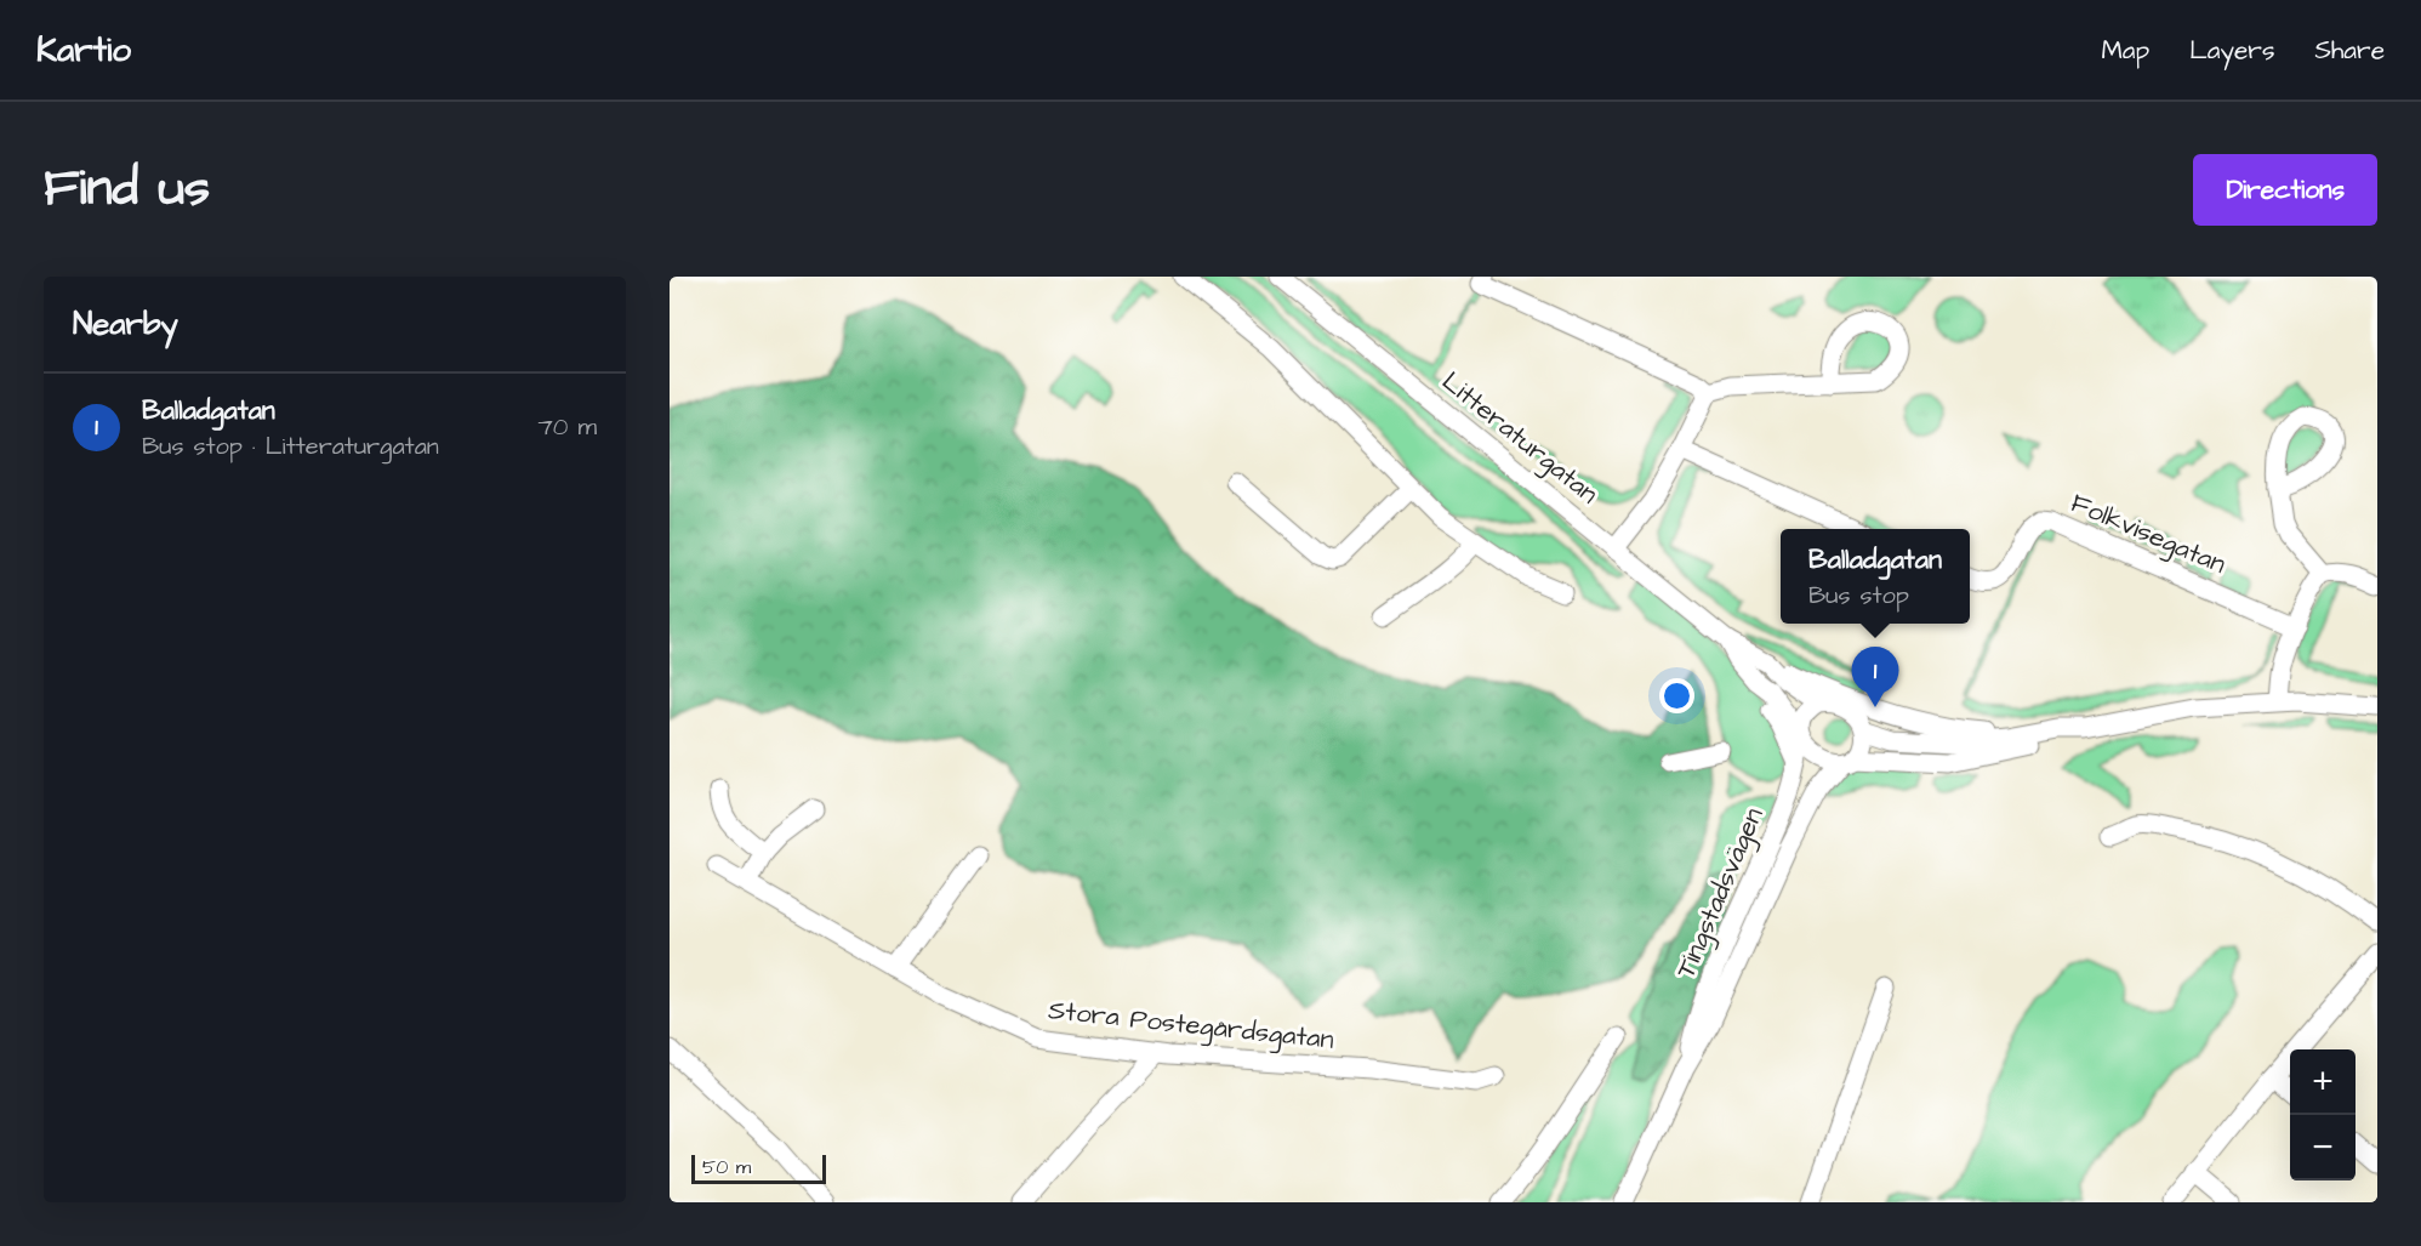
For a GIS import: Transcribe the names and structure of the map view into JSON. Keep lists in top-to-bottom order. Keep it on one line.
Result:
{"streets":{"street":["Litteraturgatan","Folkvisegatan","Tingstadsvägen","Stora Postegårdsgatan"]},"crossings":[["Litteraturgatan","Tingstadsvägen"]],"scale_bar":"50 m","page":{"header":"Kartio","nav":["Map","Layers","Share"],"title":"Find us","buttons":"Directions","heading":"Nearby","list":[{"mark":"1","name":"Balladgatan","note":"Bus stop · Litteraturgatan","value":"70 m"}],"popup":["Balladgatan","Bus stop"],"pins":"1","map_buttons":["+","−"],"scale":"50 m"}}
